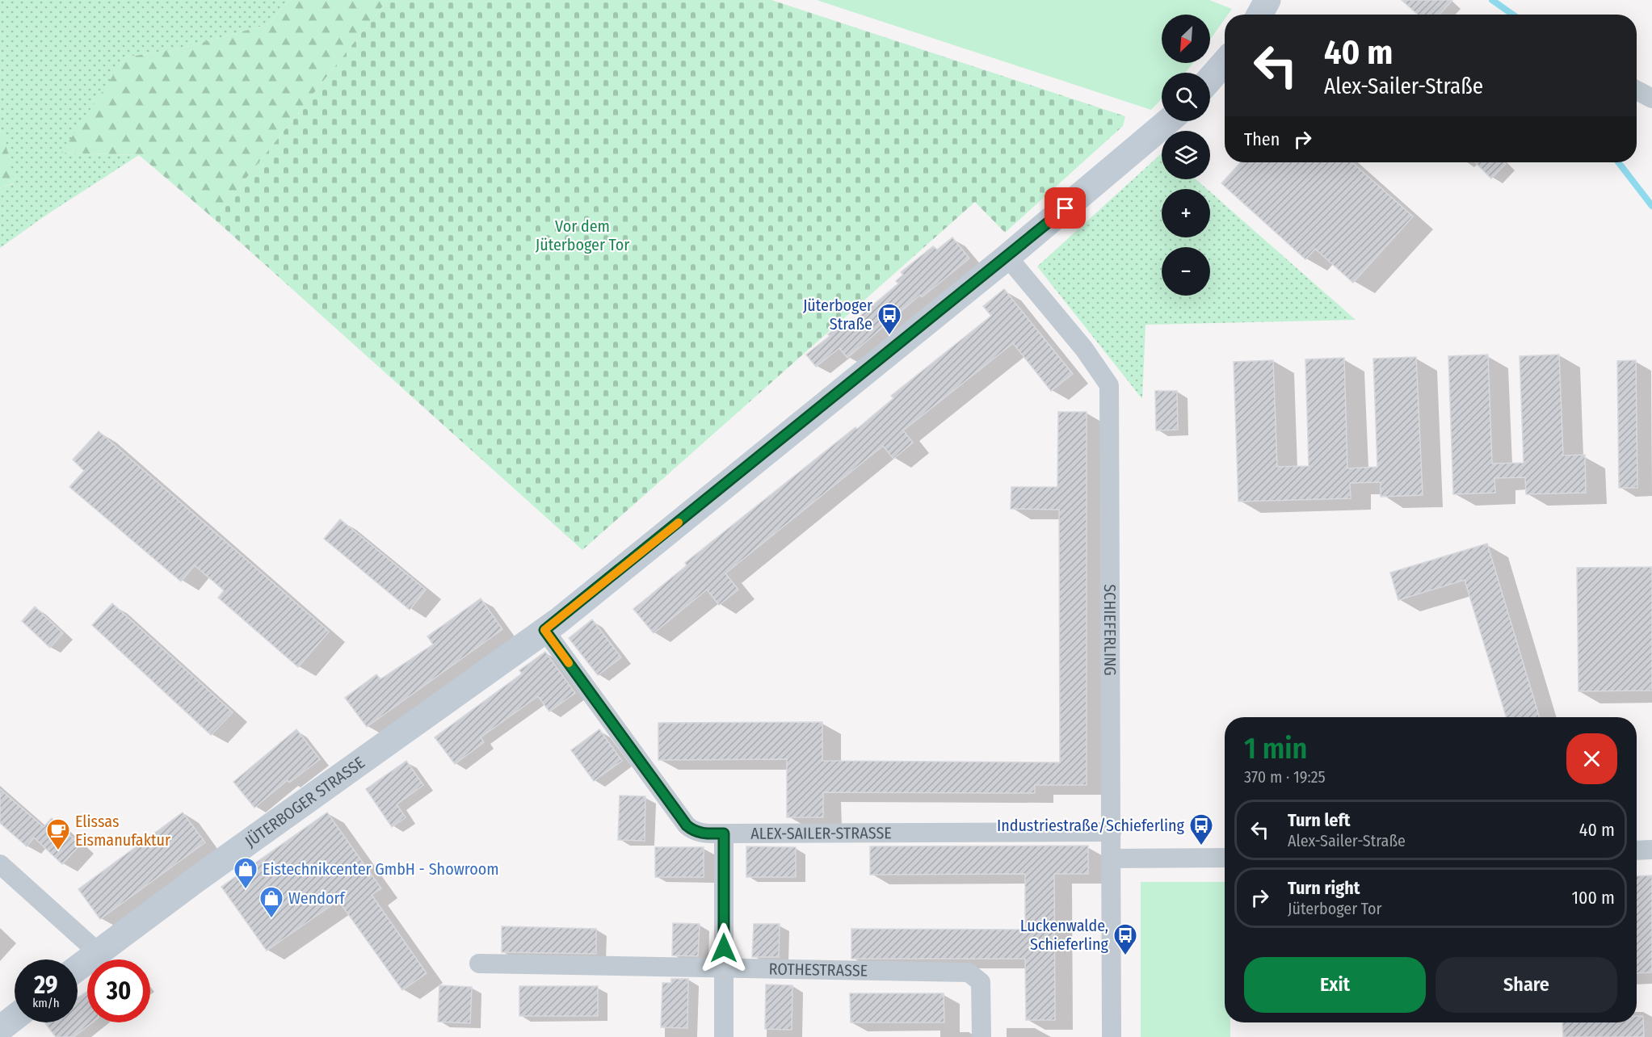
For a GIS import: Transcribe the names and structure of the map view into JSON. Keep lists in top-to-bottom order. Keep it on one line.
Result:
{"streets":{"main road":["JÜTERBOGER STRASSE"],"street":["SCHIEFERLING","ALEX-SAILER-STRASSE","ROTHESTRASSE"]},"crossings":[["SCHIEFERLING","JÜTERBOGER STRASSE"],["SCHIEFERLING","ALEX-SAILER-STRASSE"],["JÜTERBOGER STRASSE","ALEX-SAILER-STRASSE"]],"parks":["Vor dem Jüterboger Tor"],"places":{"bus stop":["Jüterboger Straße","Industriestraße/Schieferling","Luckenwalde, Schieferling"],"cafe":["Elissas Eismanufaktur"],"shop":["Eistechnikcenter GmbH - Showroom","Wendorf"]},"north":"bottom left","page":{"map_buttons":["+","−"],"turn":["40 m","Alex-Sailer-Straße"],"then":"Then","heading":["1 min","370 m · 19:25"],"list":[{"name":"Turn left","note":"Alex-Sailer-Straße","value":"40 m"},{"name":"Turn right","note":"Jüterboger Tor","value":"100 m"}],"buttons":["Exit","Share"],"speed":"29 km/h","limit":"30"}}
